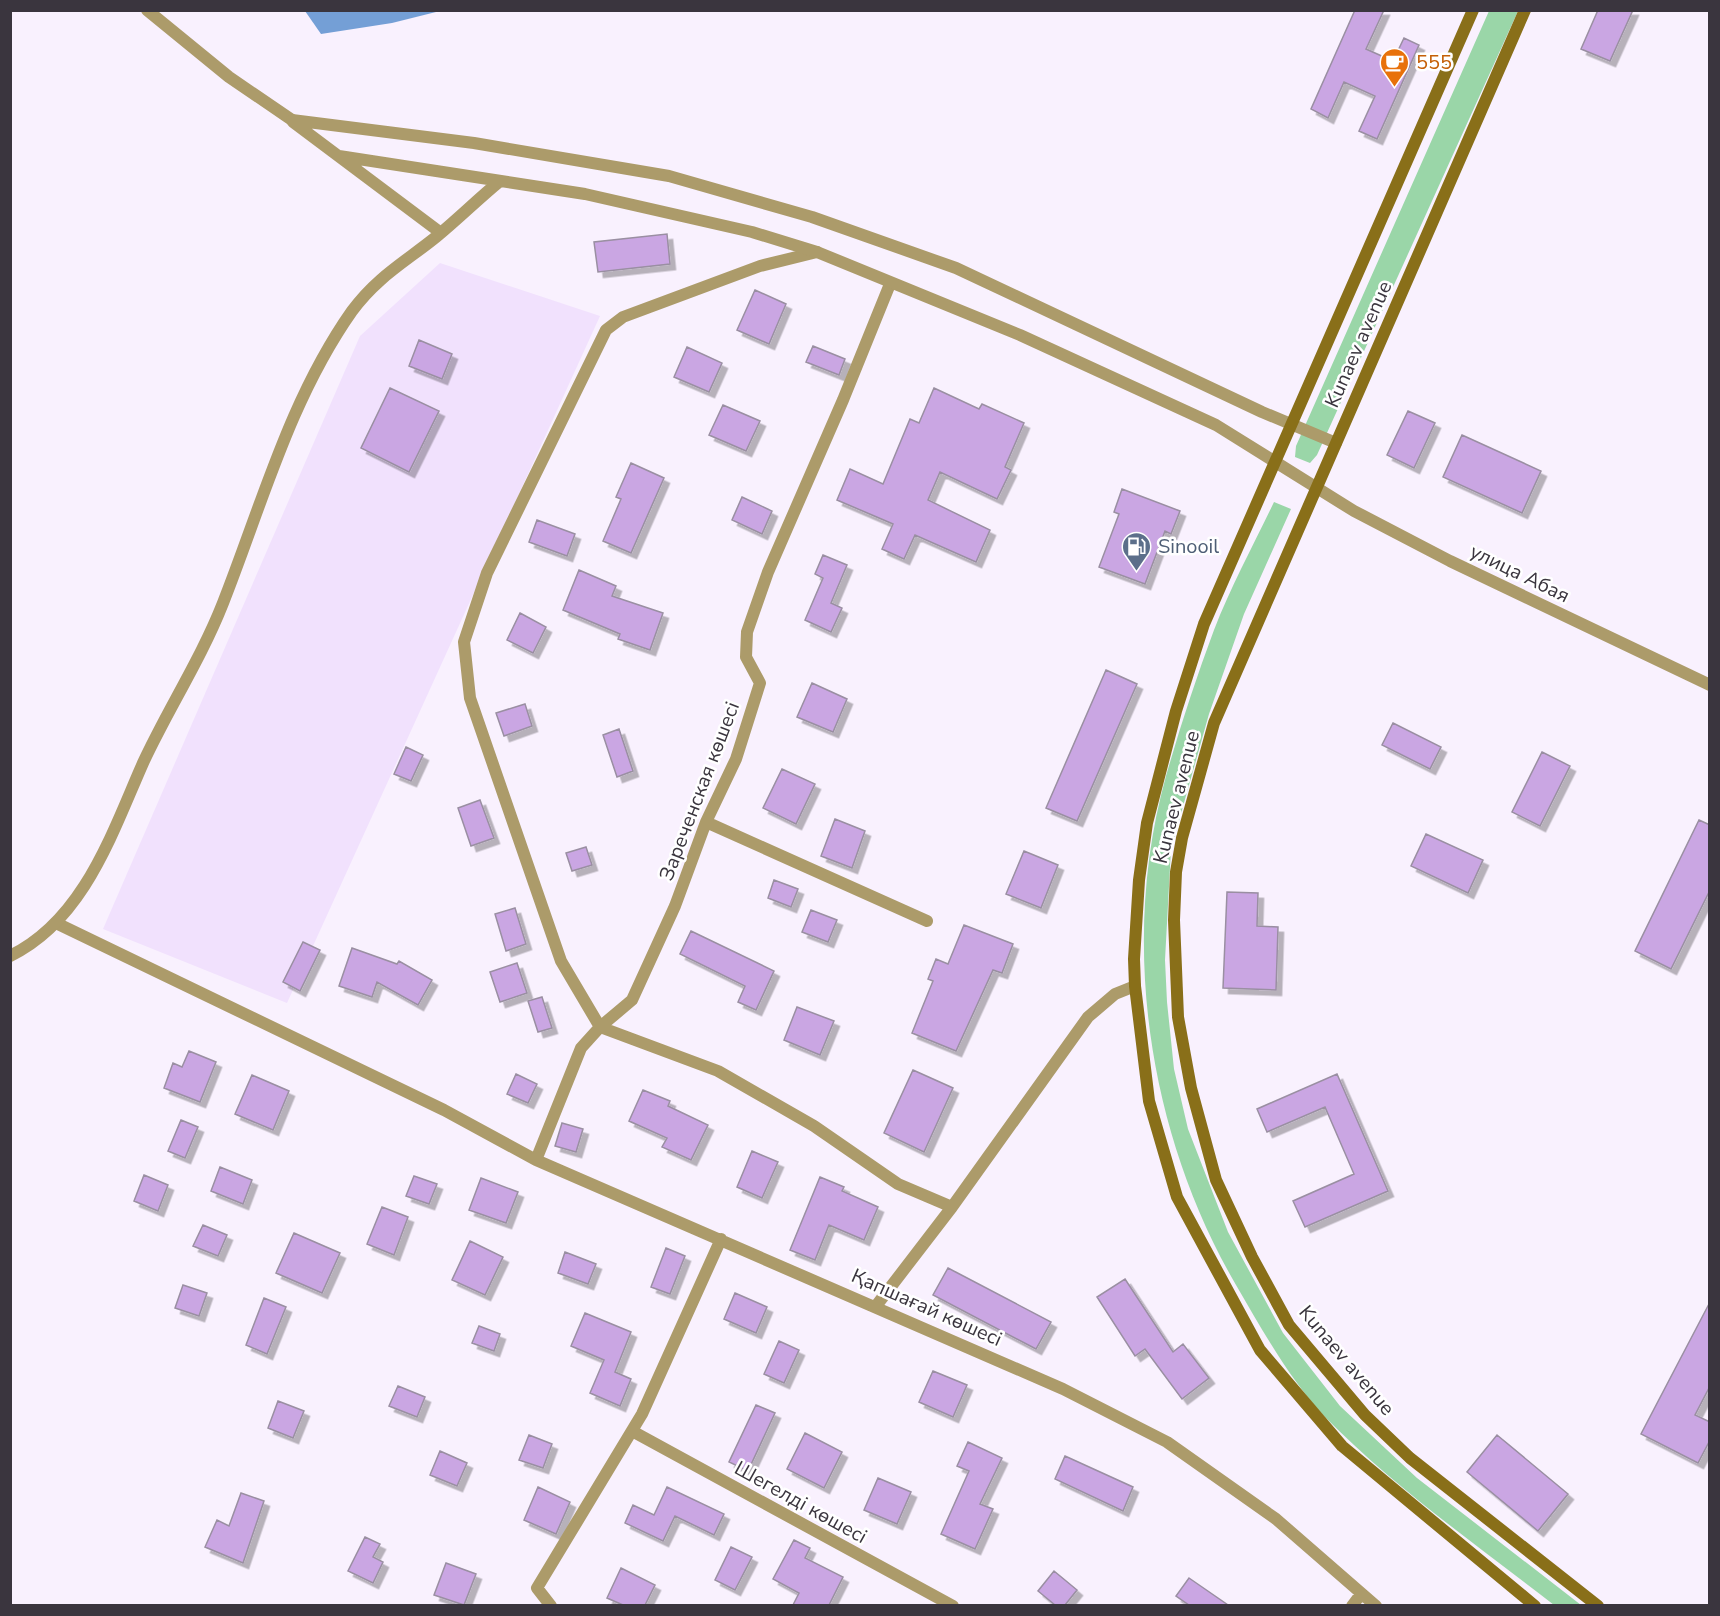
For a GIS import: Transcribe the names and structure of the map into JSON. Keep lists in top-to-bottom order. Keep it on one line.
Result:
{"streets":{"main road":["Kunaev avenue"],"street":["улица Абая","Зареченская көшесі","Қапшағай көшесі","Шегелді көшесі"]},"crossings":[["Kunaev avenue","улица Абая"],["улица Абая","Зареченская көшесі"],["Зареченская көшесі","Қапшағай көшесі"]],"places":{"cafe":["555"],"fuel station":["Sinooil"]}}
